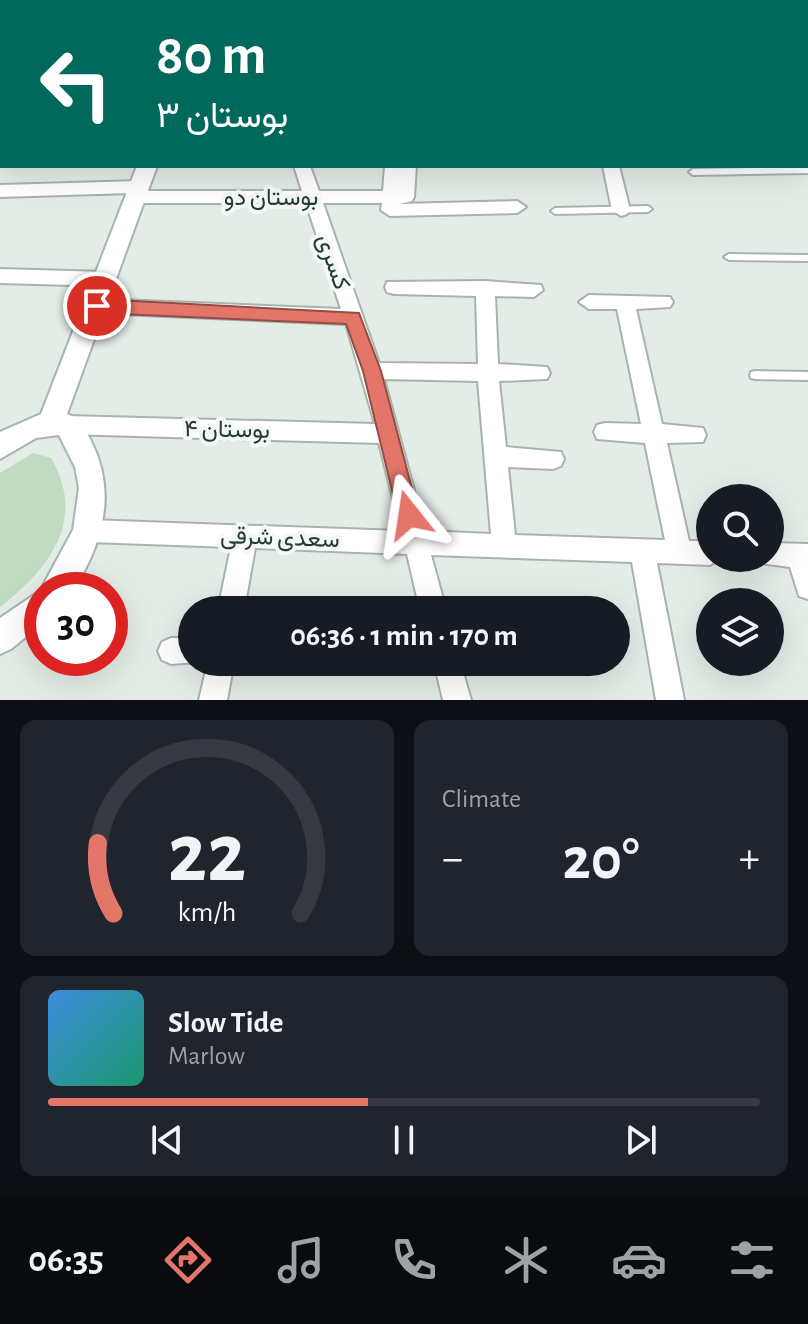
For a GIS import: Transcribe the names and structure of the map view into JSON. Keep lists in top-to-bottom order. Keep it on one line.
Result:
{"streets":{"street":["بوستان دو","کسری","بوستان ۴","سعدی شرقی"]},"crossings":[["بوستان دو","کسری"],["کسری","بوستان ۴"],["کسری","سعدی شرقی"]],"page":{"turn":["80 m","بوستان ۳"],"limit":"30","trip":"06:36 · 1 min · 170 m","tile":"Climate","heat":["−","20°","+"],"song":["Slow Tide","Marlow"],"tabs":"06:35","gauge":["22","km/h"]}}
